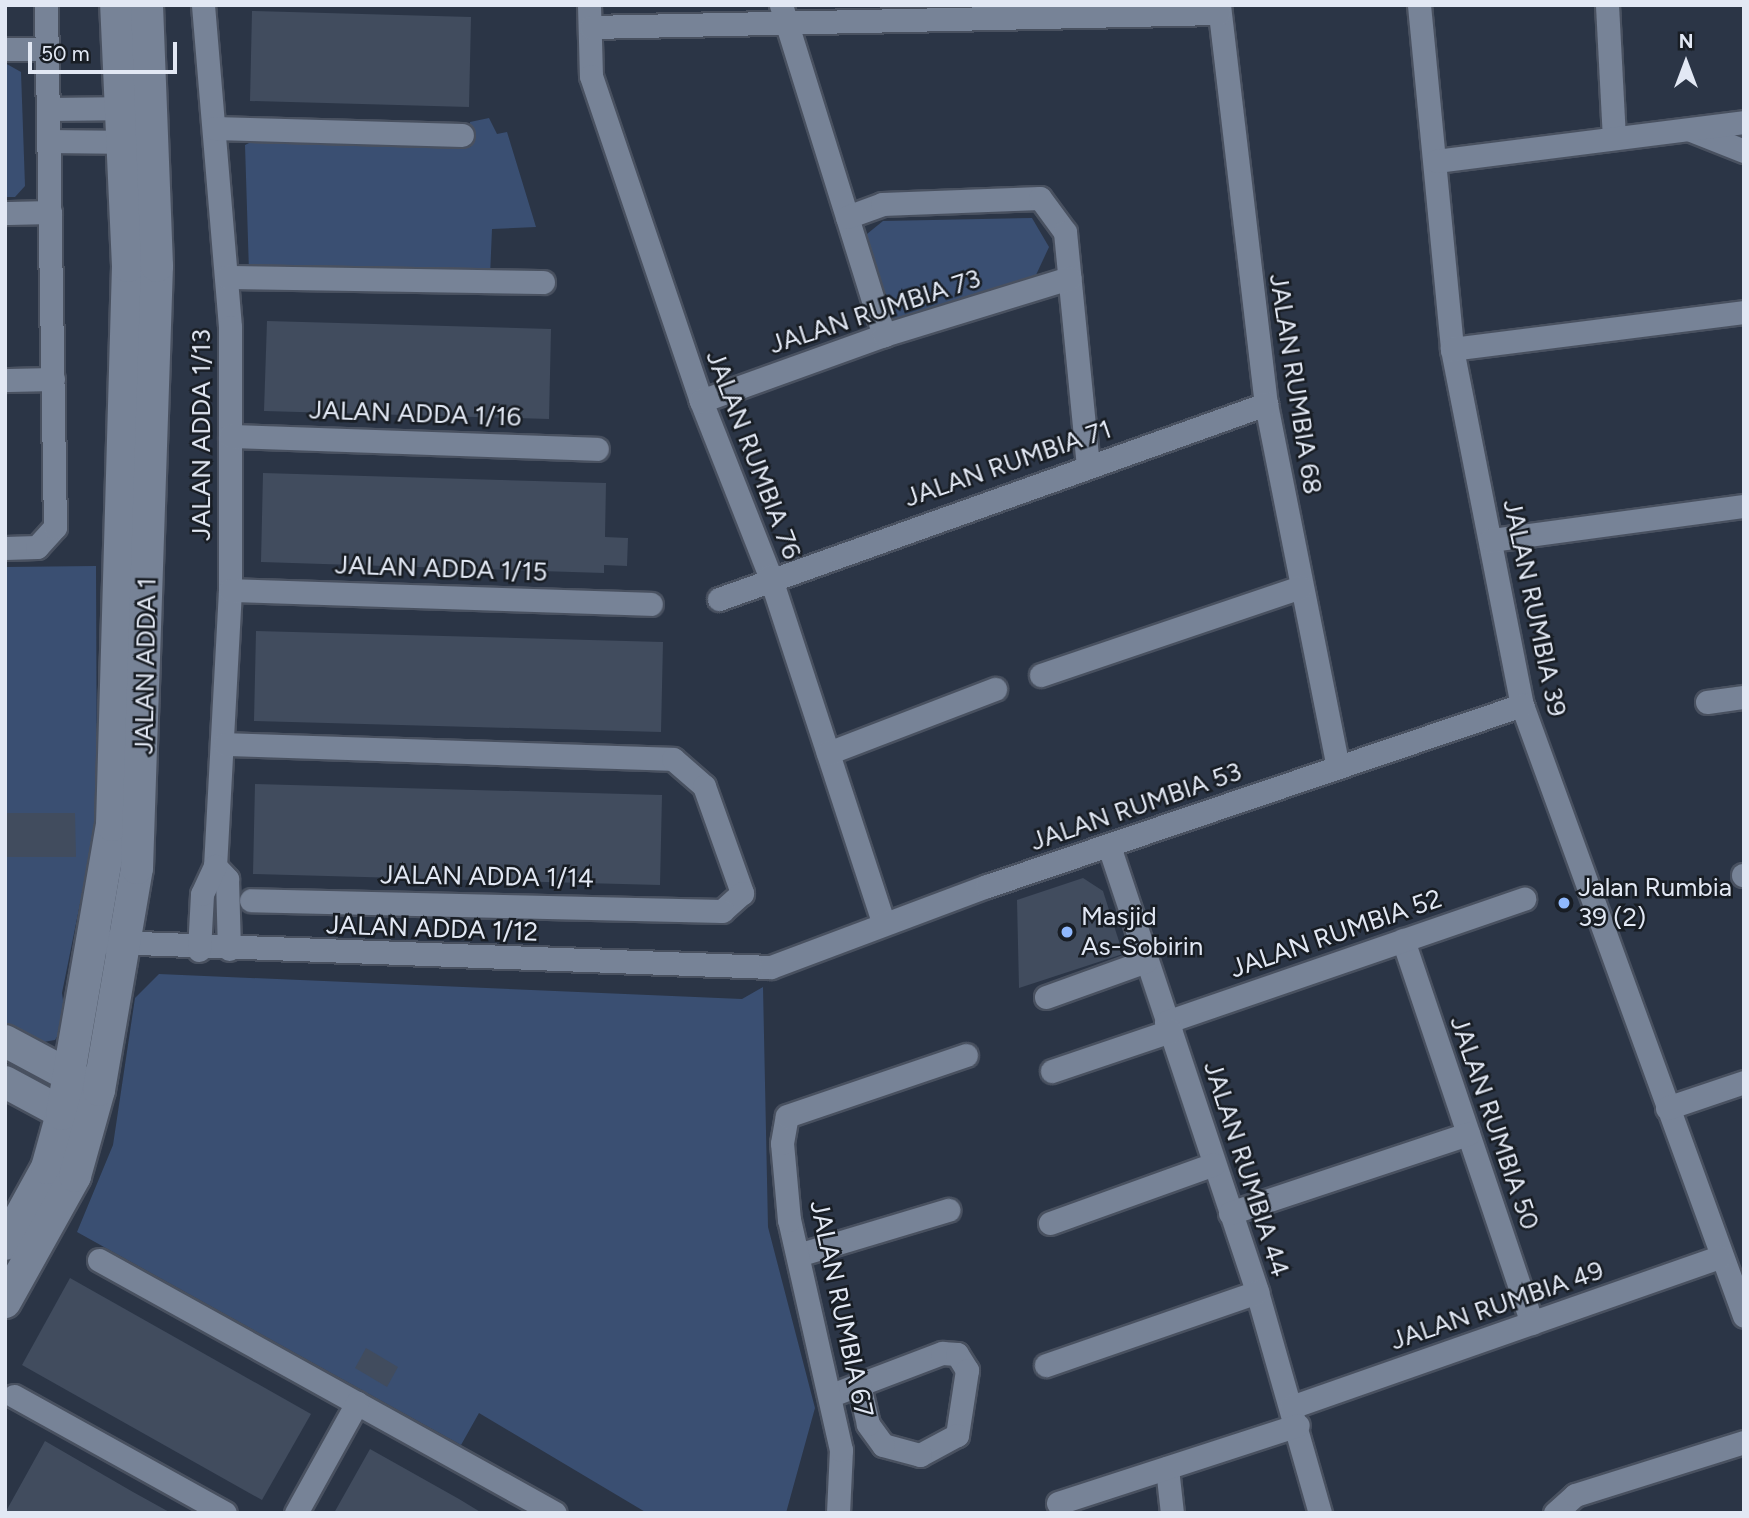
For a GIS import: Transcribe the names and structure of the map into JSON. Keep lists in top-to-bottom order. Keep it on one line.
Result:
{"streets":{"street":["JALAN RUMBIA 73","JALAN RUMBIA 68","JALAN ADDA 1/16","JALAN ADDA 1/13","JALAN RUMBIA 76","JALAN RUMBIA 71","JALAN ADDA 1/15","JALAN RUMBIA 39","JALAN ADDA 1","JALAN RUMBIA 53","JALAN ADDA 1/14","JALAN ADDA 1/12","JALAN RUMBIA 52","JALAN RUMBIA 50","JALAN RUMBIA 44","JALAN RUMBIA 49","JALAN RUMBIA 67"]},"crossings":[["JALAN RUMBIA 73","JALAN RUMBIA 76"],["JALAN RUMBIA 68","JALAN RUMBIA 71"],["JALAN RUMBIA 68","JALAN RUMBIA 53"],["JALAN ADDA 1/16","JALAN ADDA 1/13"],["JALAN ADDA 1/13","JALAN ADDA 1/15"],["JALAN ADDA 1/13","JALAN ADDA 1/14"],["JALAN RUMBIA 76","JALAN RUMBIA 71"],["JALAN RUMBIA 76","JALAN RUMBIA 53"],["JALAN RUMBIA 39","JALAN RUMBIA 53"],["JALAN RUMBIA 39","JALAN RUMBIA 49"],["JALAN ADDA 1","JALAN ADDA 1/12"],["JALAN RUMBIA 53","JALAN ADDA 1/12"],["JALAN RUMBIA 53","JALAN RUMBIA 44"],["JALAN RUMBIA 52","JALAN RUMBIA 50"],["JALAN RUMBIA 52","JALAN RUMBIA 44"],["JALAN RUMBIA 50","JALAN RUMBIA 49"],["JALAN RUMBIA 44","JALAN RUMBIA 49"]],"places":["Jalan Rumbia 39 (2)","Masjid As-Sobirin"],"scale_bar":"50 m","north":"top"}
